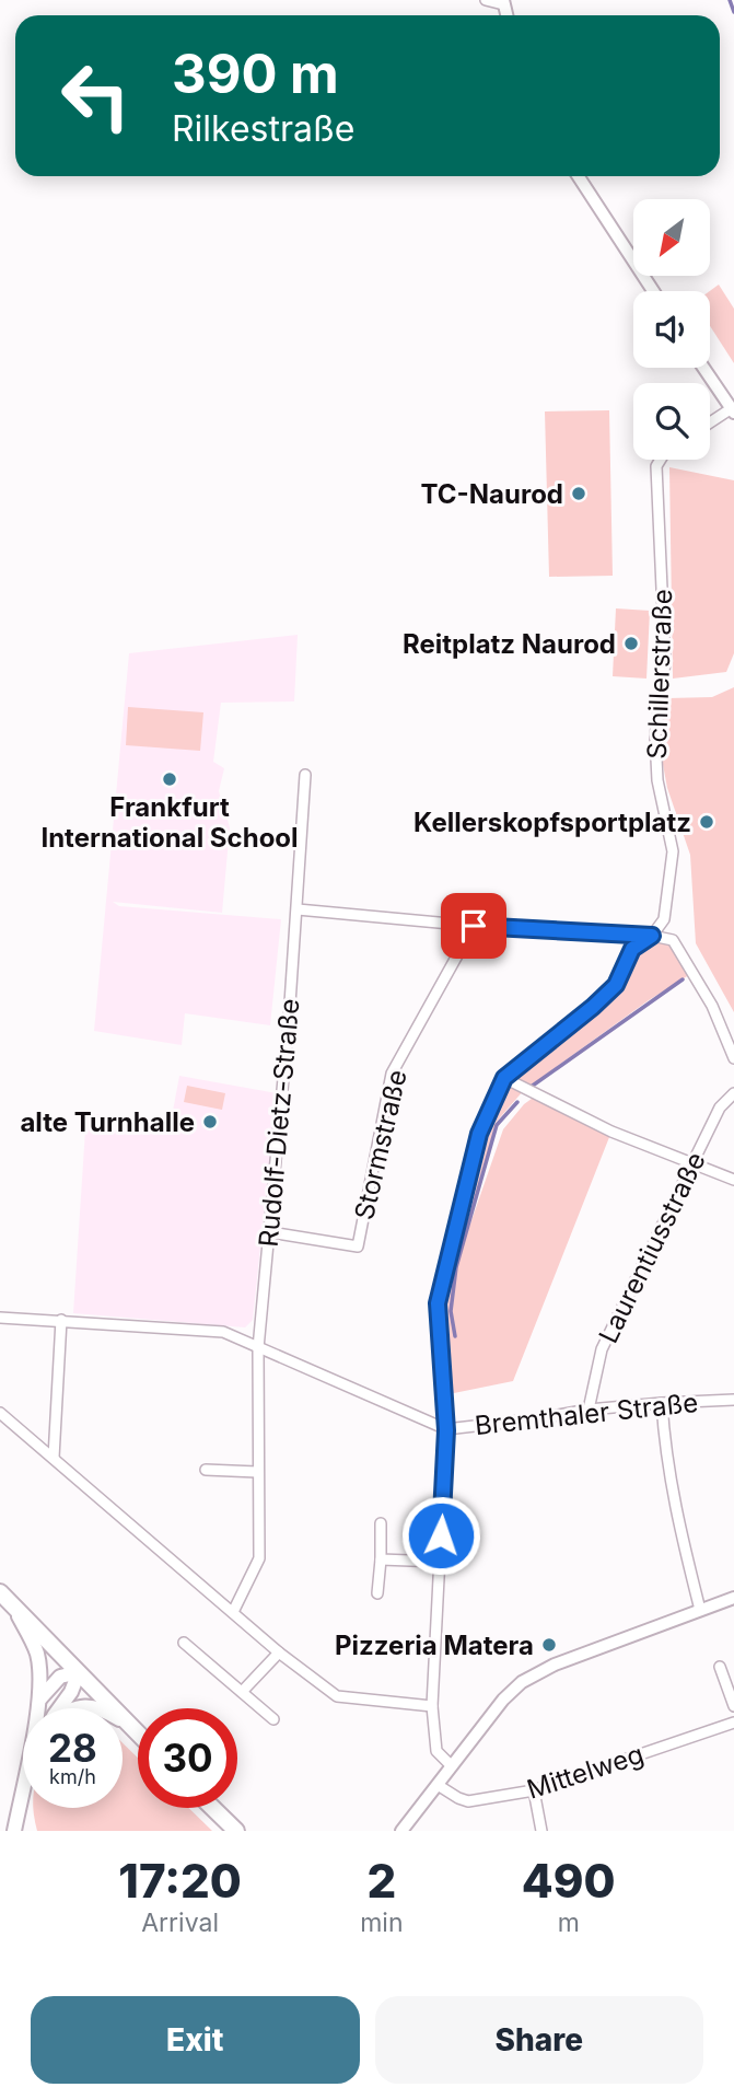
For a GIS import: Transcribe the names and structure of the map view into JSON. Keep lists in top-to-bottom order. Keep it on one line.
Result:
{"streets":{"street":["Schillerstraße","Rudolf-Dietz-Straße","Stormstraße","Laurentiusstraße","Bremthaler Straße","Mittelweg"]},"crossings":[["Schillerstraße","Bremthaler Straße"],["Rudolf-Dietz-Straße","Stormstraße"],["Rudolf-Dietz-Straße","Bremthaler Straße"],["Laurentiusstraße","Bremthaler Straße"]],"places":["TC-Naurod","Reitplatz Naurod","Frankfurt International School","Kellerskopfsportplatz","alte Turnhalle","Pizzeria Matera"],"north":"bottom left","page":{"turn":["390 m","Rilkestraße"],"speed":"28 km/h","limit":"30","eta":["17:20","Arrival","2","min","490","m"],"buttons":["Exit","Share"]}}
